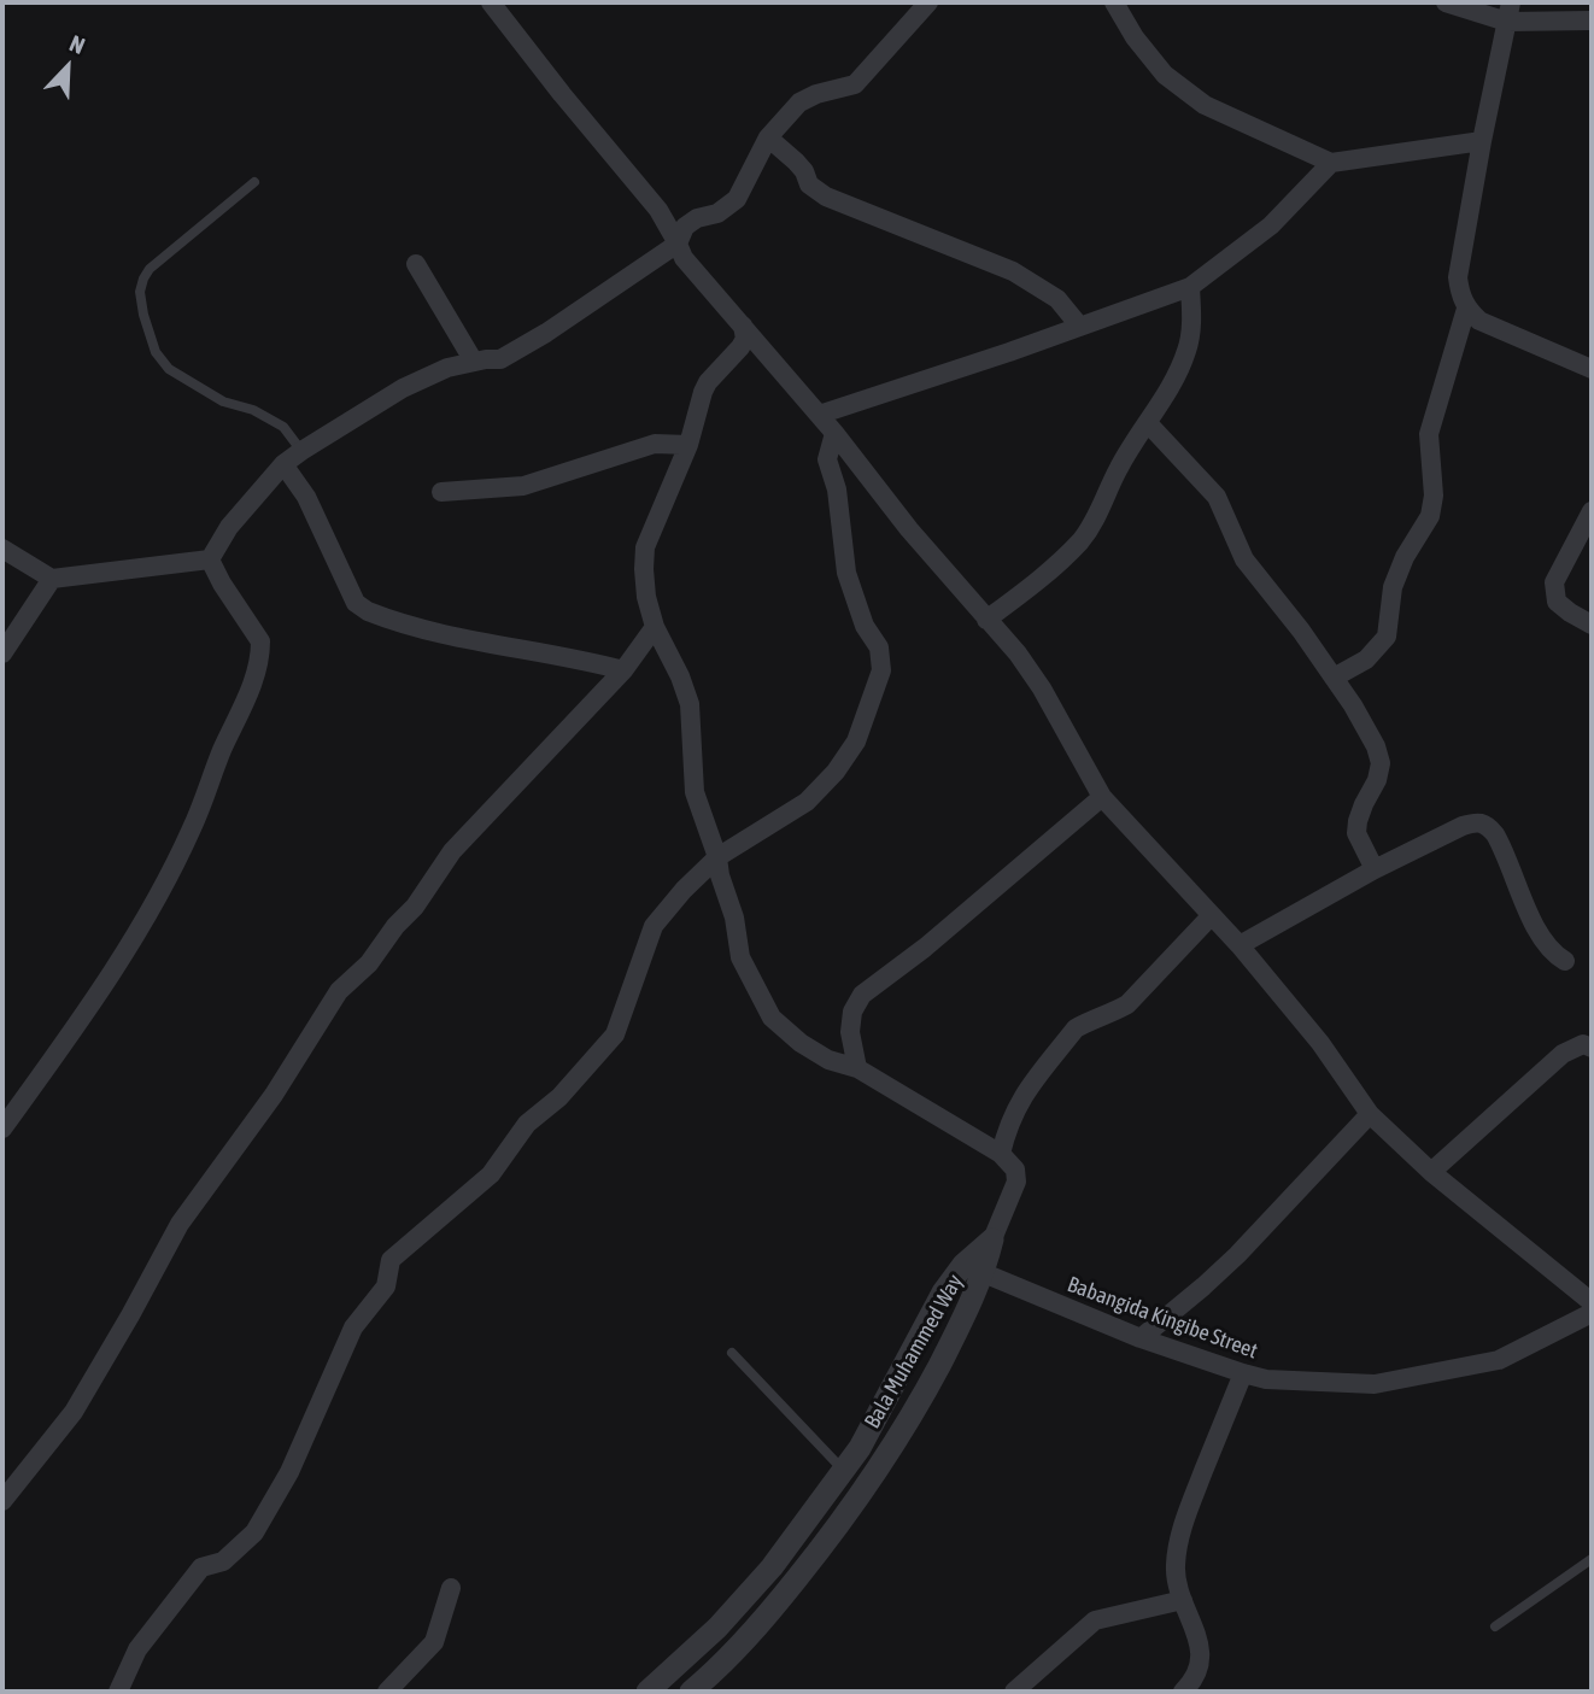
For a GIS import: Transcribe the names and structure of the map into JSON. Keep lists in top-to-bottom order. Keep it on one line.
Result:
{"streets":{"street":["Babangida Kingibe Street","Bala Muhammed Way"]},"crossings":[["Babangida Kingibe Street","Bala Muhammed Way"]],"north":"top right"}
